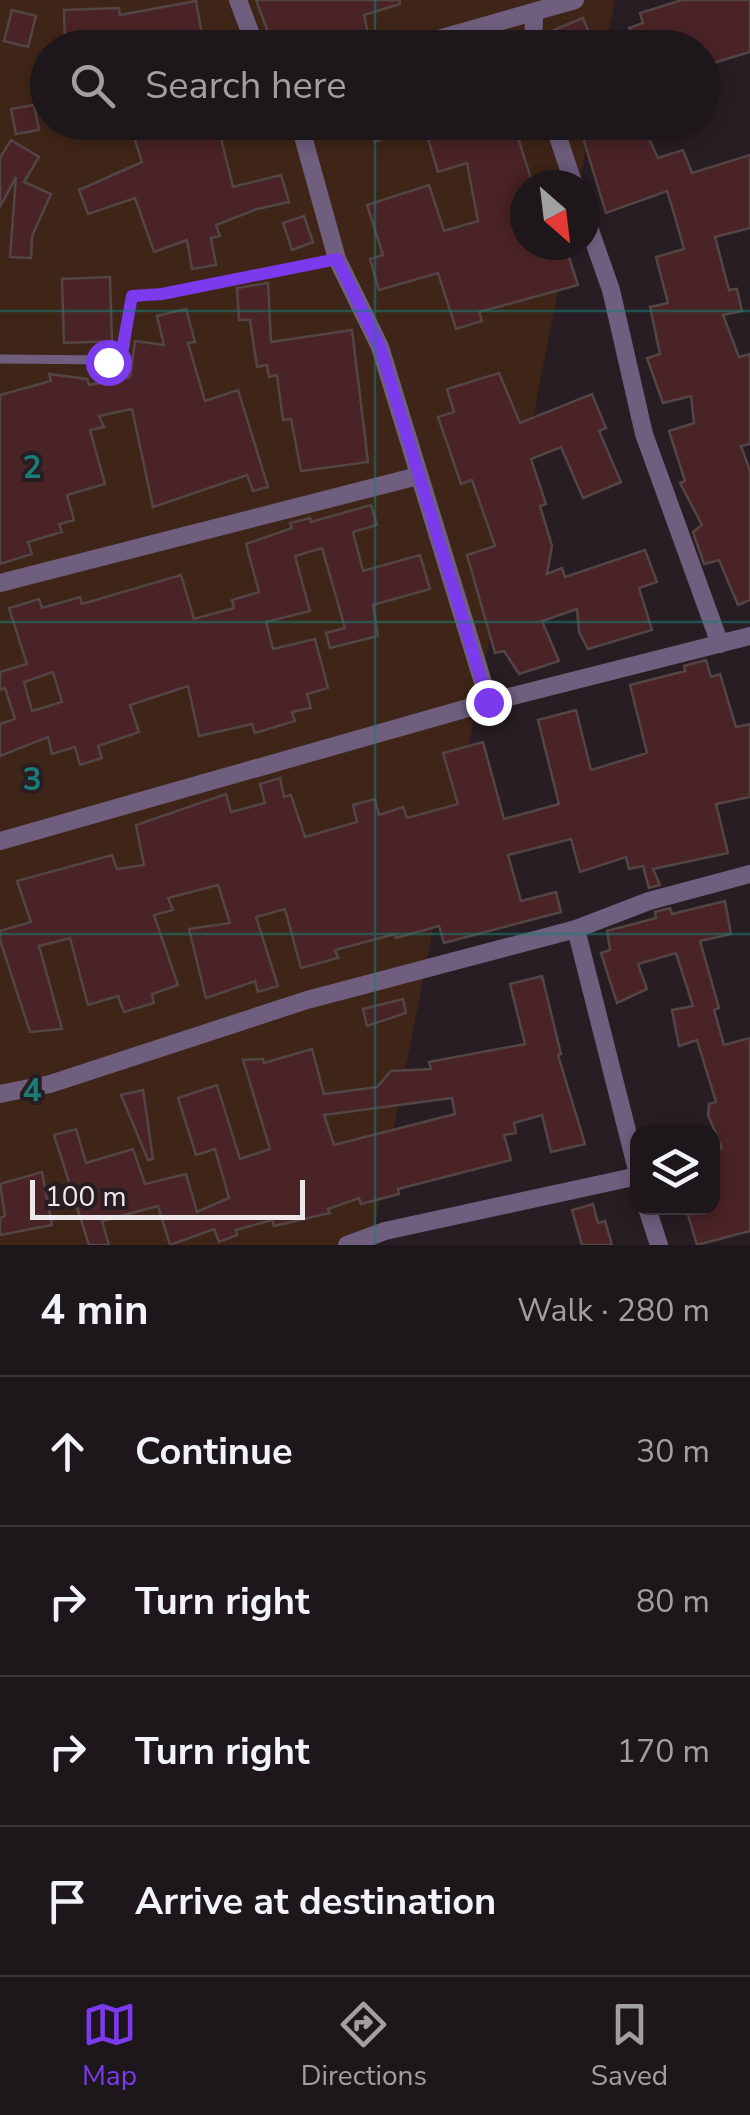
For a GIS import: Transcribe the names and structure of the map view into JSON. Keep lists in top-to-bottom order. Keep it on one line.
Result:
{"scale_bar":"100 m","north":"bottom right","page":{"search":"Search here","scale":"100 m","heading":["4 min","Walk · 280 m"],"list":[["Continue","30 m"],["Turn right","80 m"],["Turn right","170 m"],"Arrive at destination"],"nav":["Map","Directions","Saved"]},"grid":{"rows":["2","3","4"]}}
